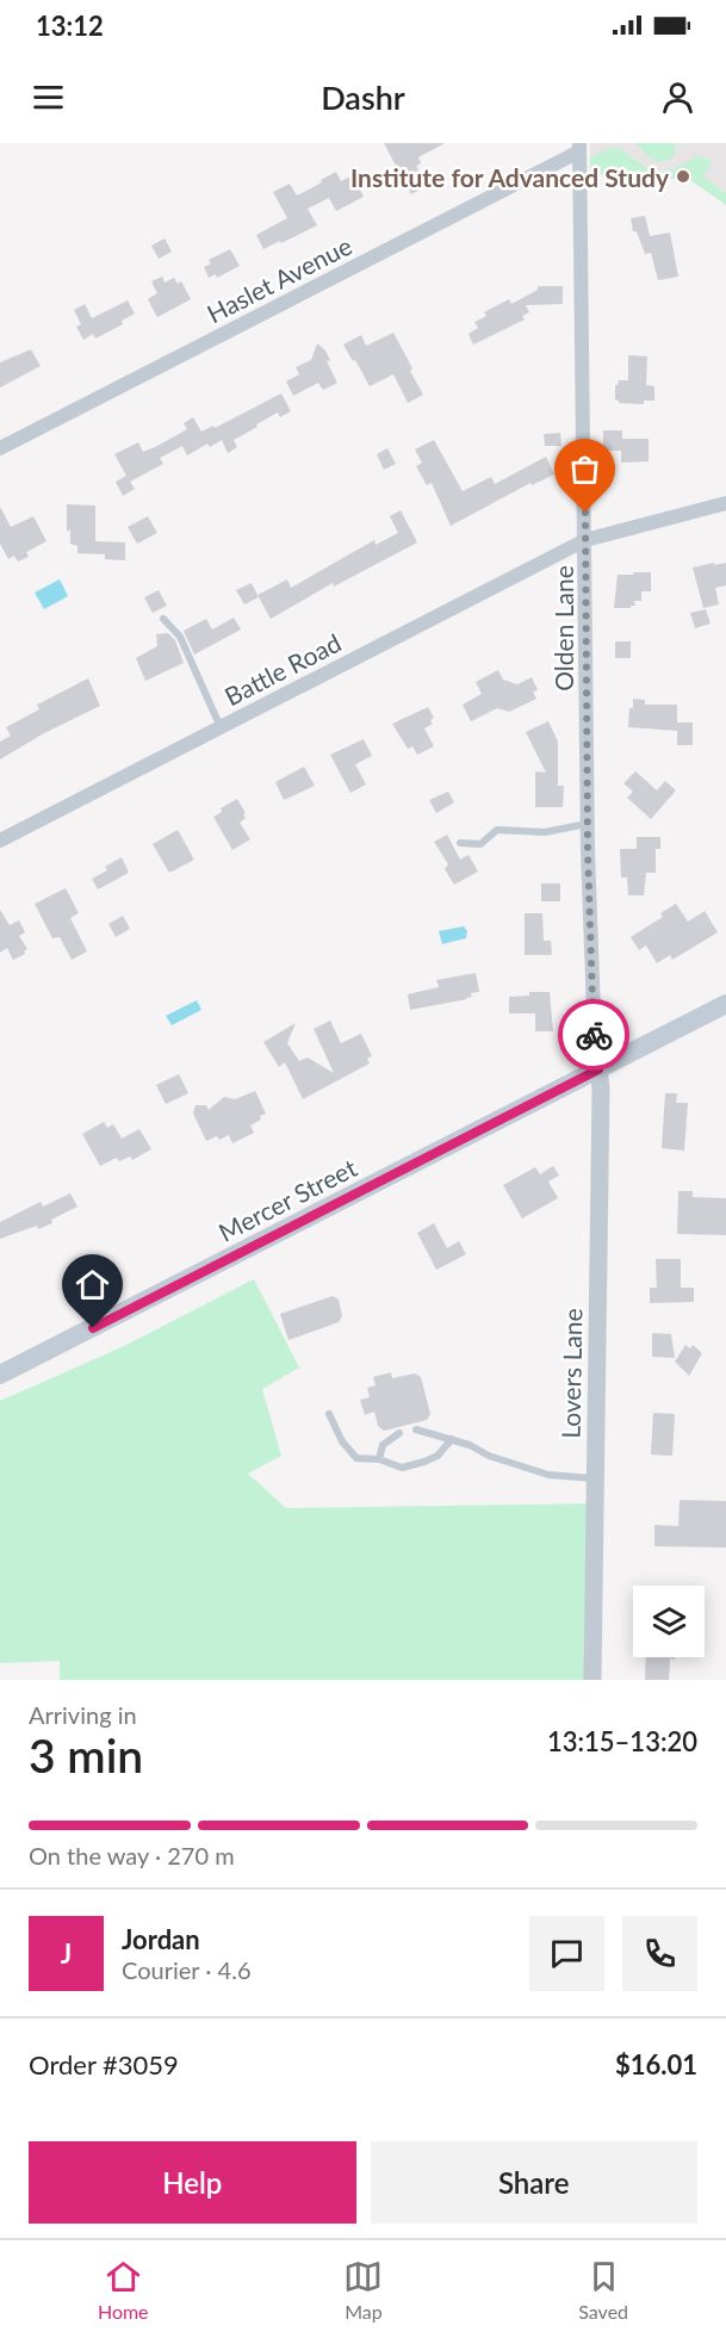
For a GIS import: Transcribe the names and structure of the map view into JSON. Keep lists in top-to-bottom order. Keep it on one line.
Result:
{"streets":{"main road":["Mercer Street"],"street":["Haslet Avenue","Olden Lane","Battle Road","Lovers Lane"]},"crossings":[["Haslet Avenue","Olden Lane"],["Olden Lane","Battle Road"],["Olden Lane","Mercer Street"],["Olden Lane","Lovers Lane"],["Mercer Street","Lovers Lane"]],"places":["Institute for Advanced Study"],"page":{"status":"13:12","header":"Dashr","heading":["3 min","Arriving in","13:15–13:20"],"panel":["Jordan","Courier · 4.6","Order #3059","$16.01"],"bar":"On the way · 270 m","round":"J","buttons":["Help","Share"],"tabs":["Home","Map","Saved"]}}
